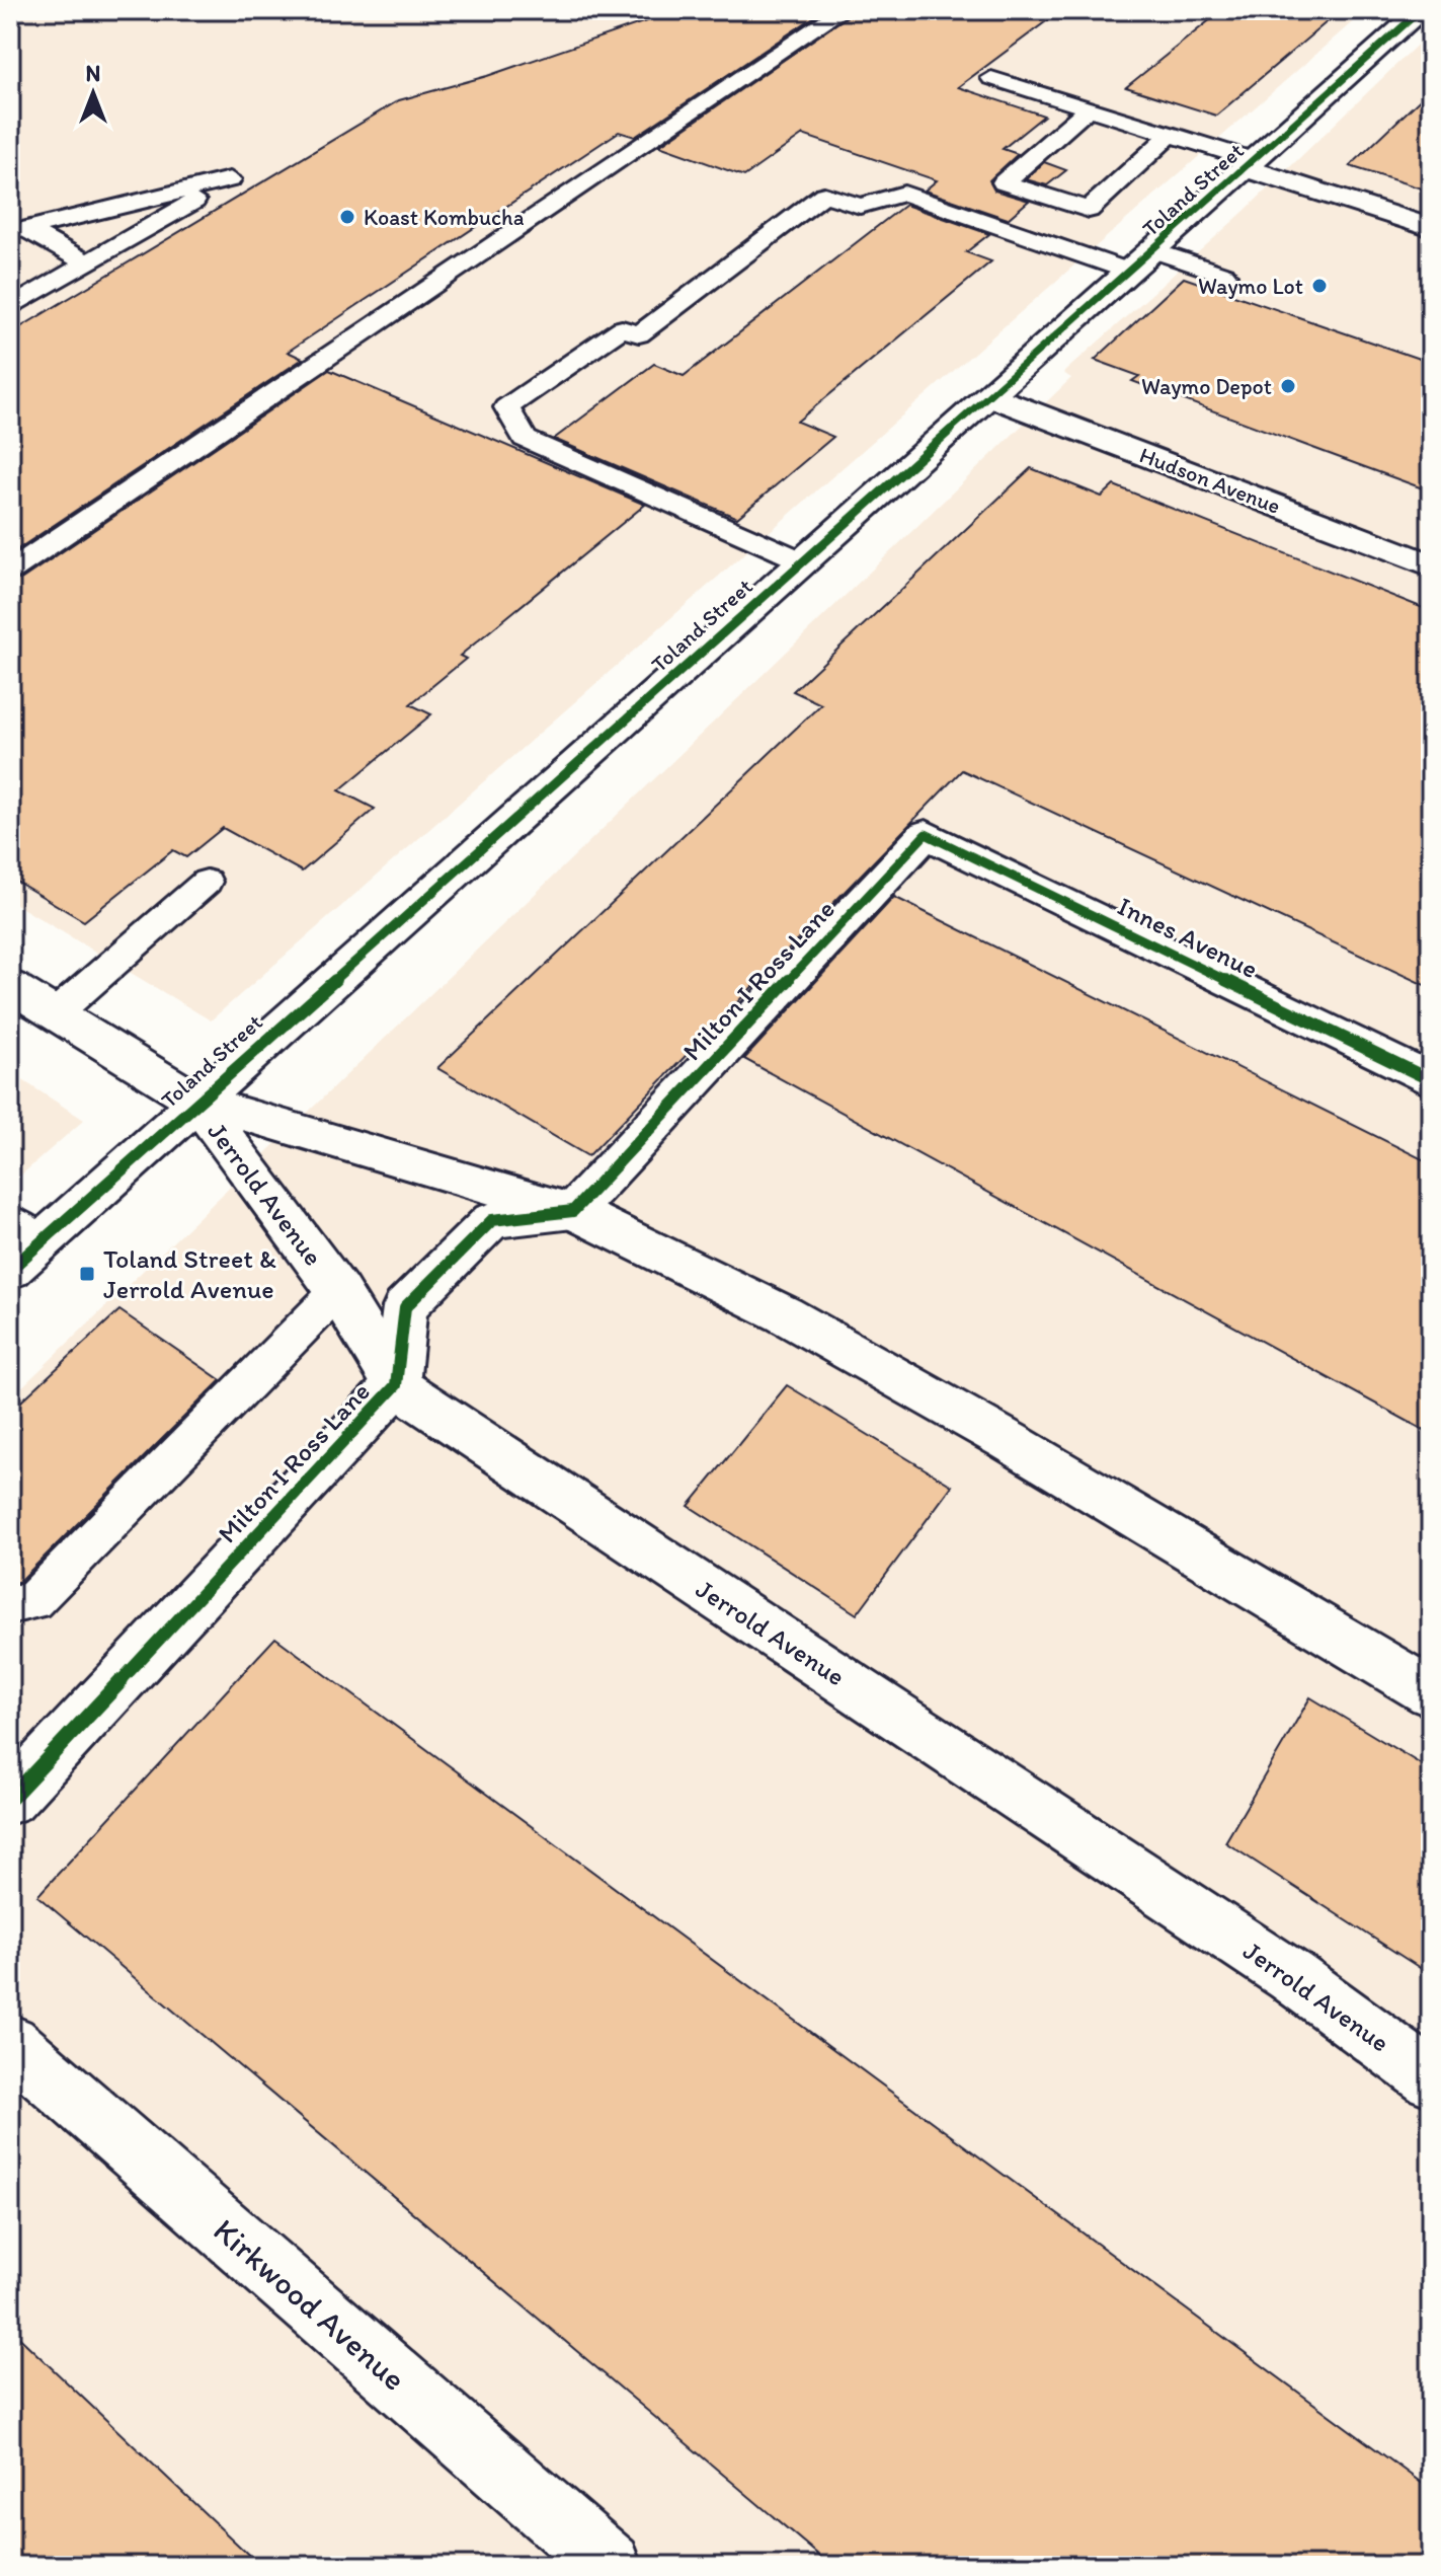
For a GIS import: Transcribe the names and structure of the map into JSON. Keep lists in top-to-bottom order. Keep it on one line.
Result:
{"streets":{"street":["Toland Street","Hudson Avenue","Innes Avenue","Milton I Ross Lane","Jerrold Avenue","Kirkwood Avenue"]},"crossings":[["Toland Street","Hudson Avenue"],["Toland Street","Jerrold Avenue"],["Innes Avenue","Milton I Ross Lane"],["Milton I Ross Lane","Jerrold Avenue"]],"places":{"other":["Koast Kombucha","Waymo Lot","Waymo Depot"],"transit":["Toland Street & Jerrold Avenue"]},"north":"top"}
